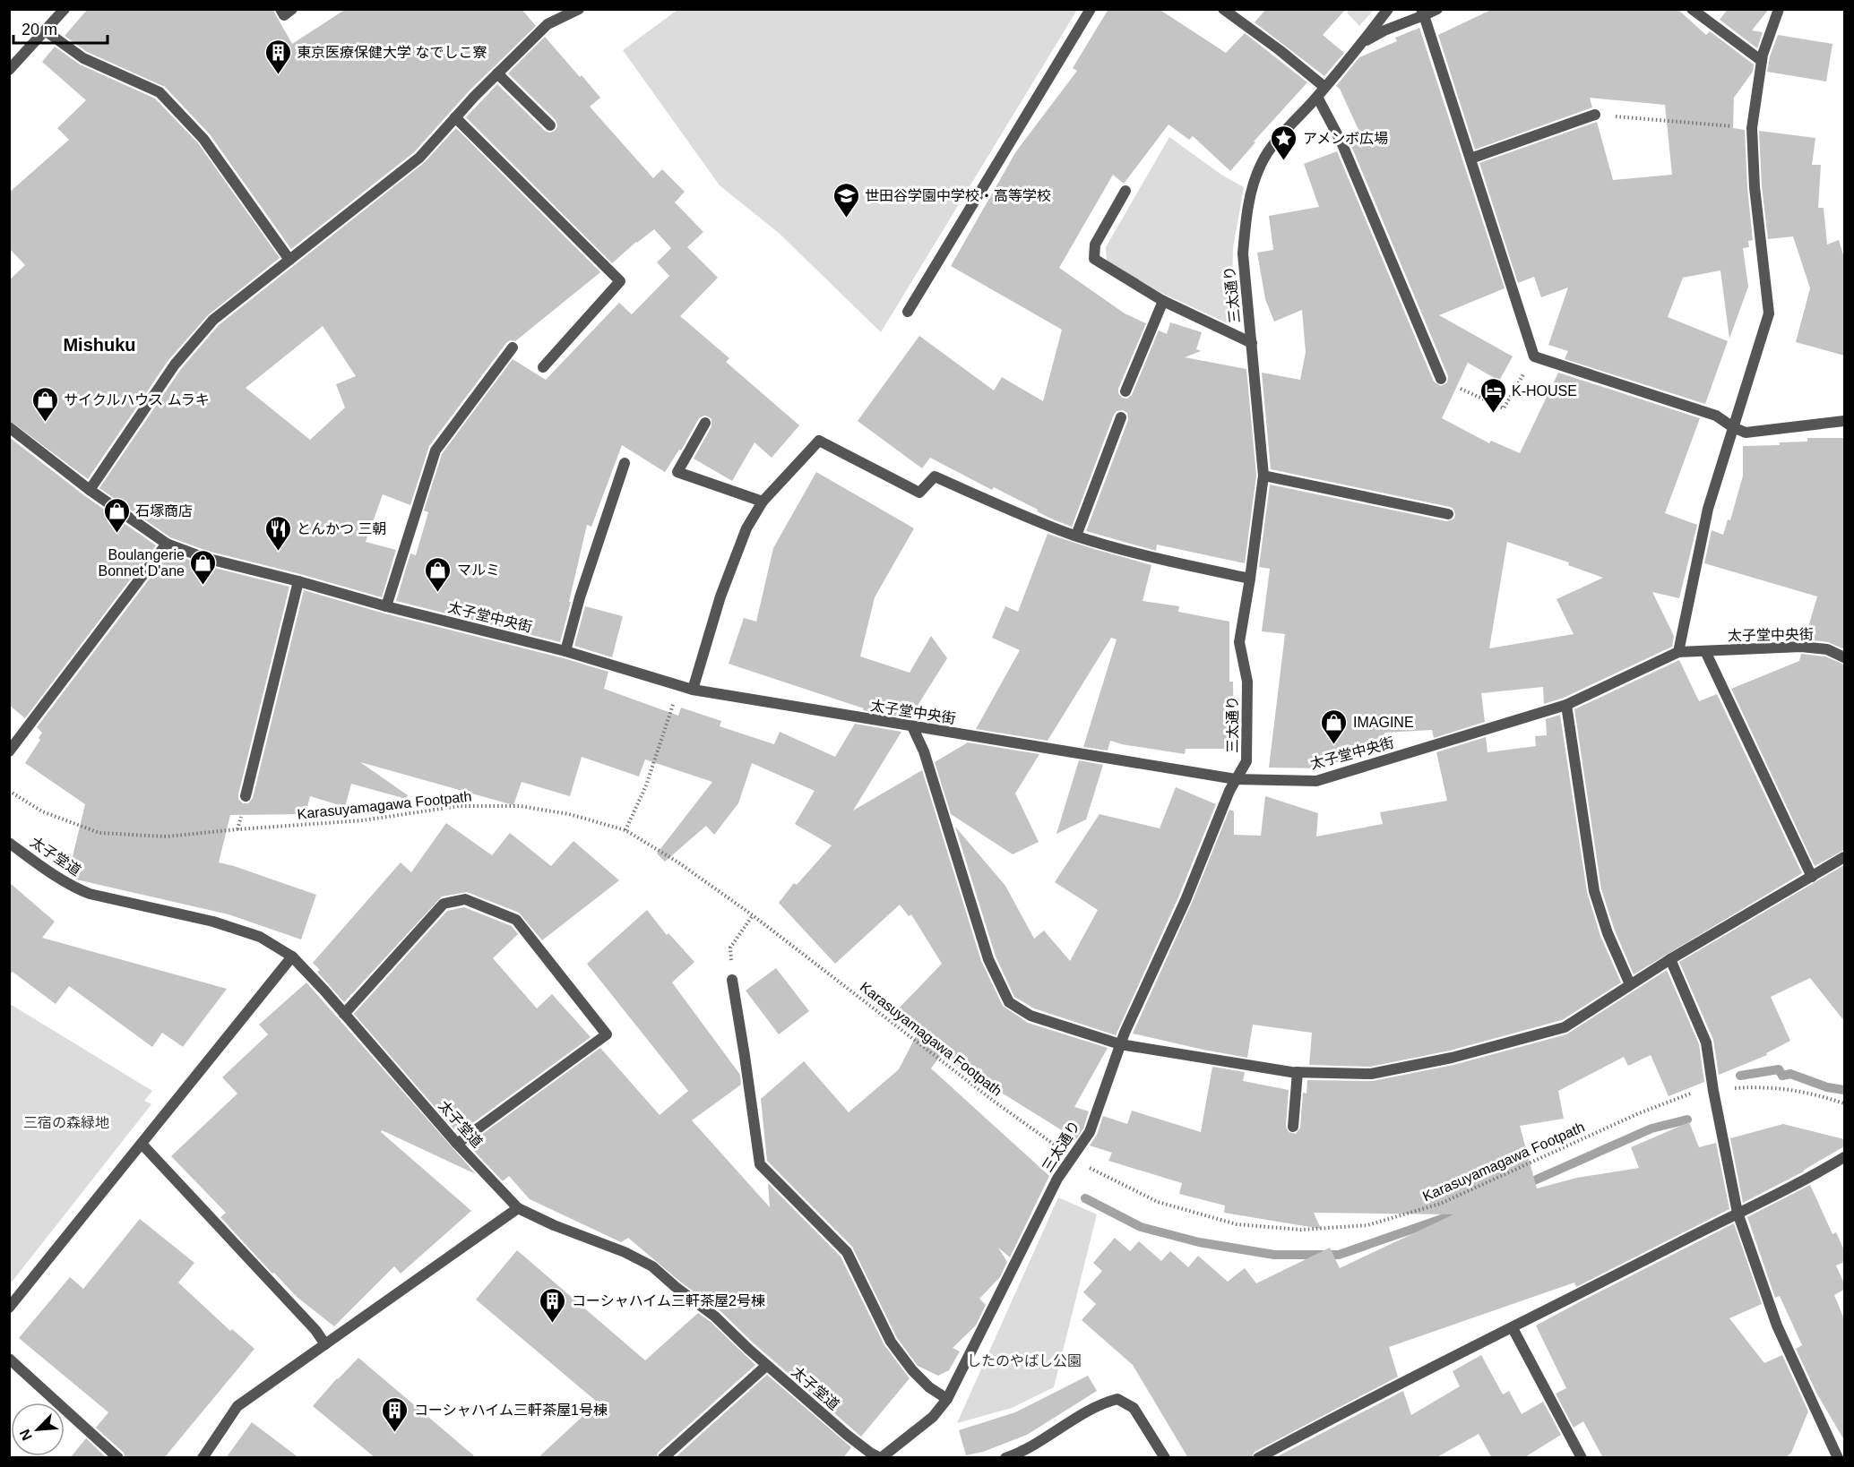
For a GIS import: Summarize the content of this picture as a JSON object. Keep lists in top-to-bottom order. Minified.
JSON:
{"streets":{"street":["三太通り","太子堂中央街","太子堂道"],"path":["Karasuyamagawa Footpath"]},"crossings":[["三太通り","太子堂中央街"],["三太通り","Karasuyamagawa Footpath"],["三太通り","太子堂道"]],"districts":["Mishuku"],"parks":["三宿の森緑地","したのやばし公園"],"places":{"building":["東京医療保健大学 なでしこ寮","コーシャハイム三軒茶屋2号棟","コーシャハイム三軒茶屋1号棟"],"place":["アメンボ広場"],"school or university":["世田谷学園中学校・高等学校"],"hotel":["K-HOUSE"],"shop":["サイクルハウス ムラキ","石塚商店","Boulangerie Bonnet D'ane","マルミ","IMAGINE"],"restaurant":["とんかつ 三朝"]},"scale_bar":"20 m","north":"bottom left"}
